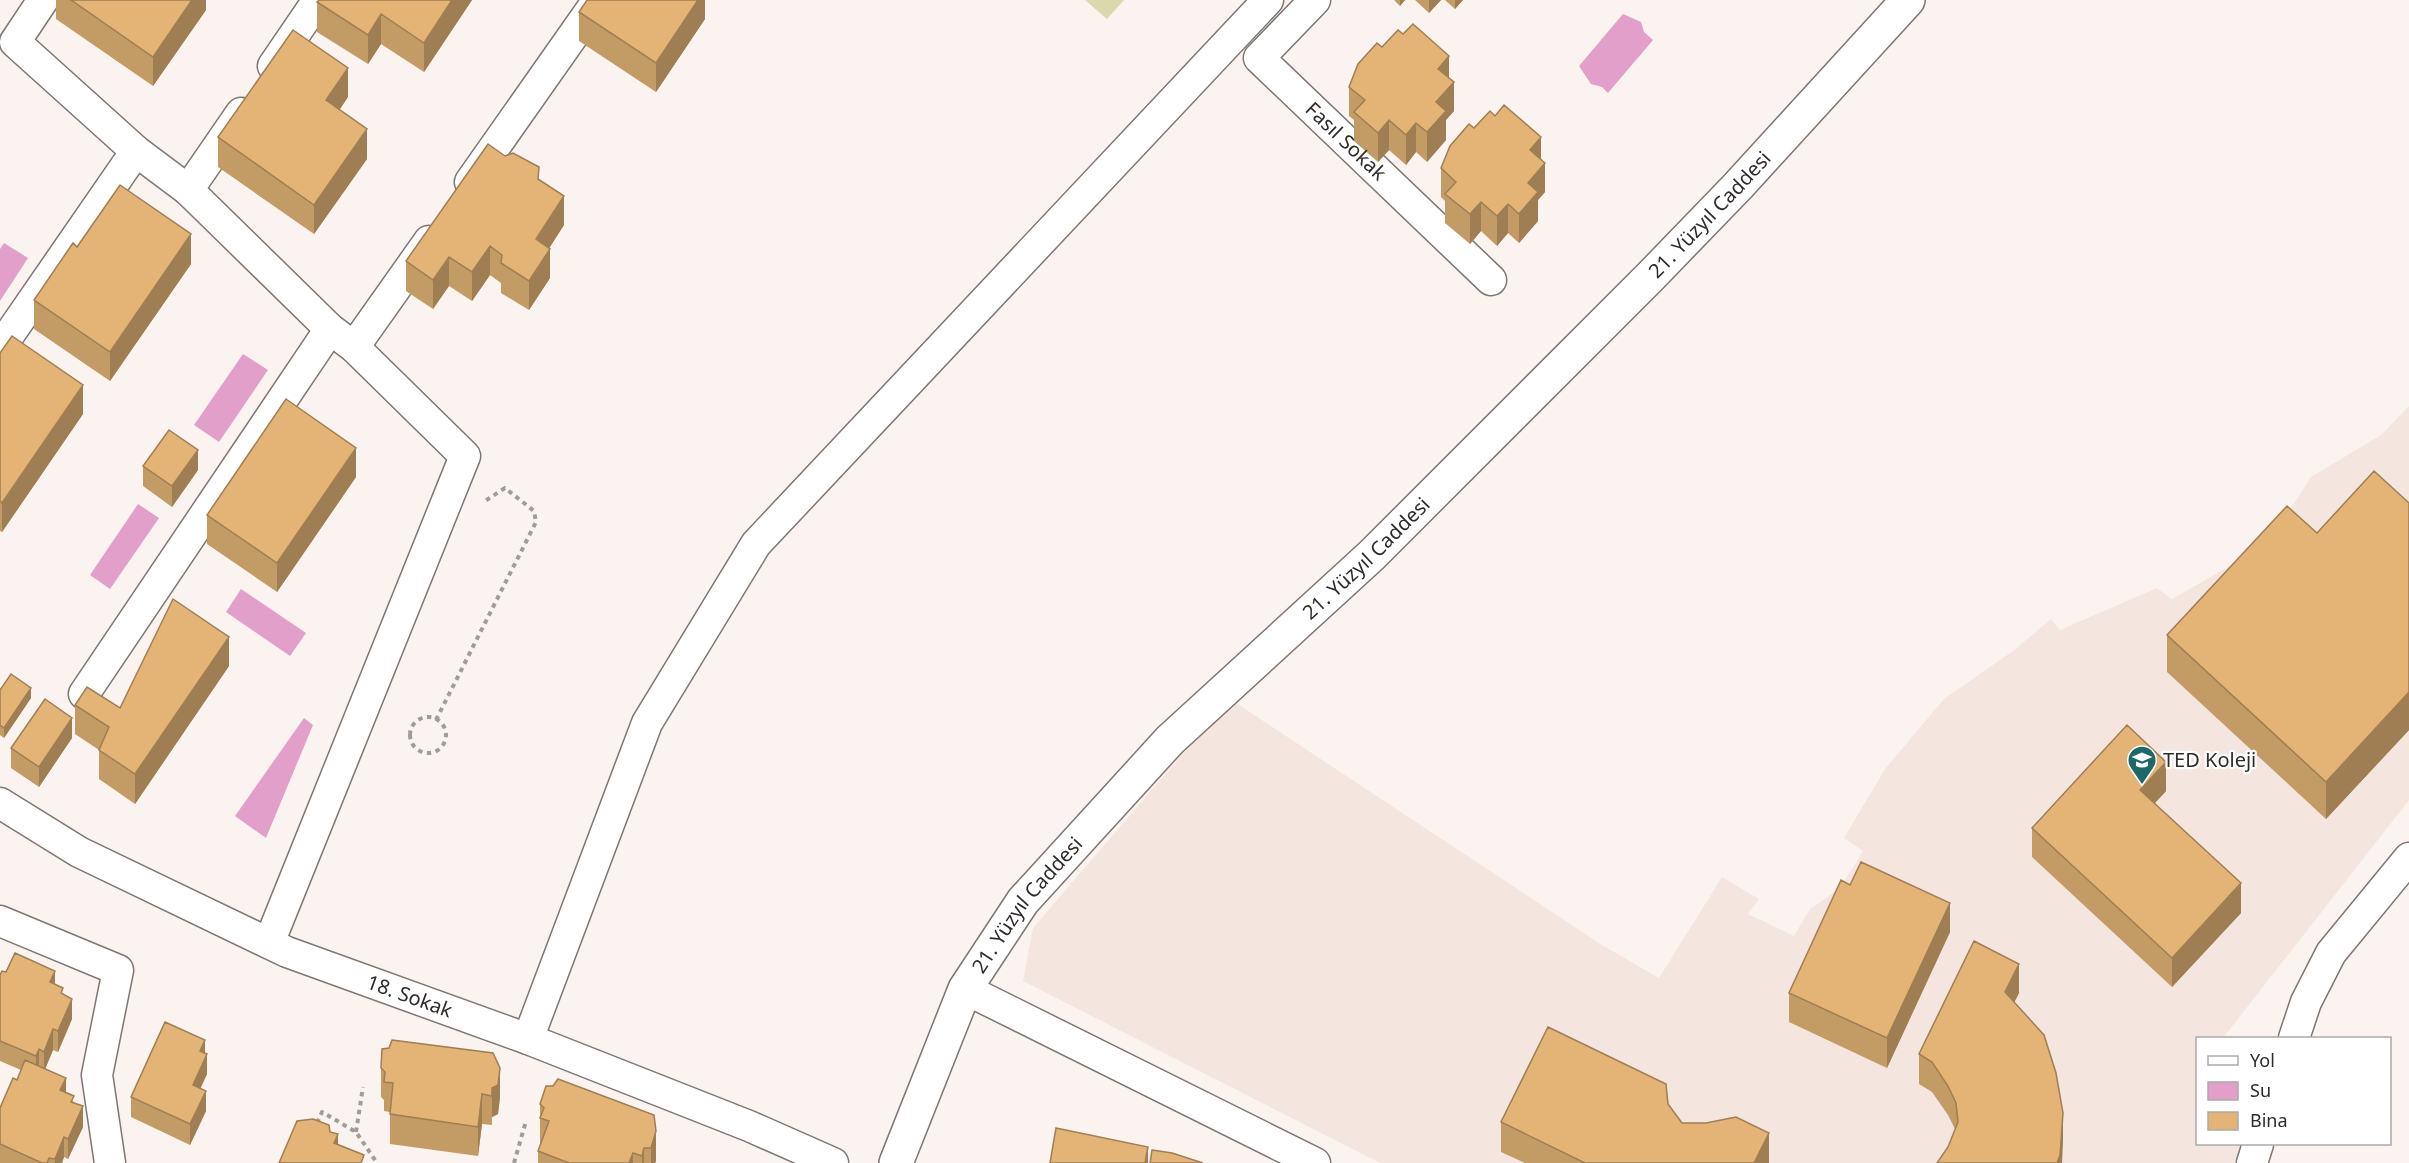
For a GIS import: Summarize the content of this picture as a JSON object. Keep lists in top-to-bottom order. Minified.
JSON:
{"streets":{"street":["Fasıl Sokak","21. Yüzyıl Caddesi","18. Sokak"]},"places":{"school or university":["TED Koleji"]},"legend":["Yol","Su","Bina"]}
